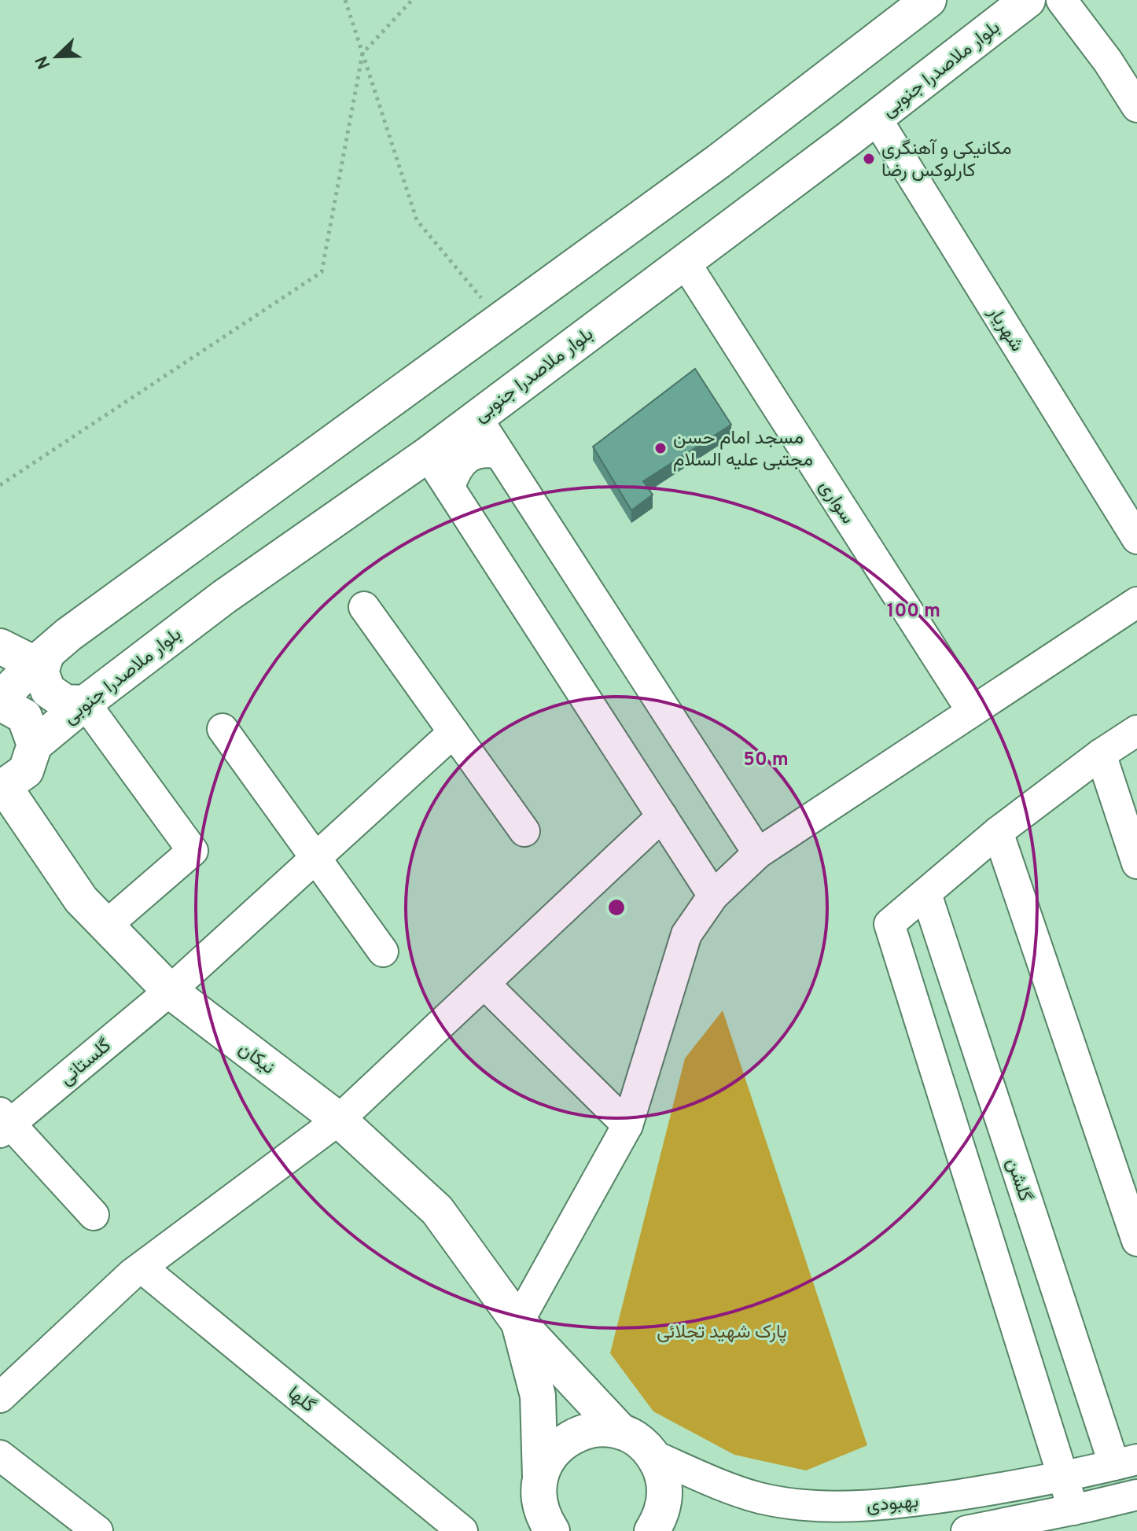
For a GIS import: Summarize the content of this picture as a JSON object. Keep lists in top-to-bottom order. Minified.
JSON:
{"streets":{"main road":["بلوار ملاصدرا جنوبی","نیکان"],"street":["شهریار","سواری","گلستانی","گلشن","گلها","بهبودی"]},"crossings":[["بلوار ملاصدرا جنوبی","شهریار"],["بلوار ملاصدرا جنوبی","سواری"],["نیکان","گلستانی"],["گلشن","بهبودی"]],"parks":["پارک شهید تجلائی"],"places":["مکانیکی و آهنگری کارلوکس رضا","مسجد امام حسن مجتبی علیه السلام"],"north":"bottom left","rings":["100 m","50 m"]}
